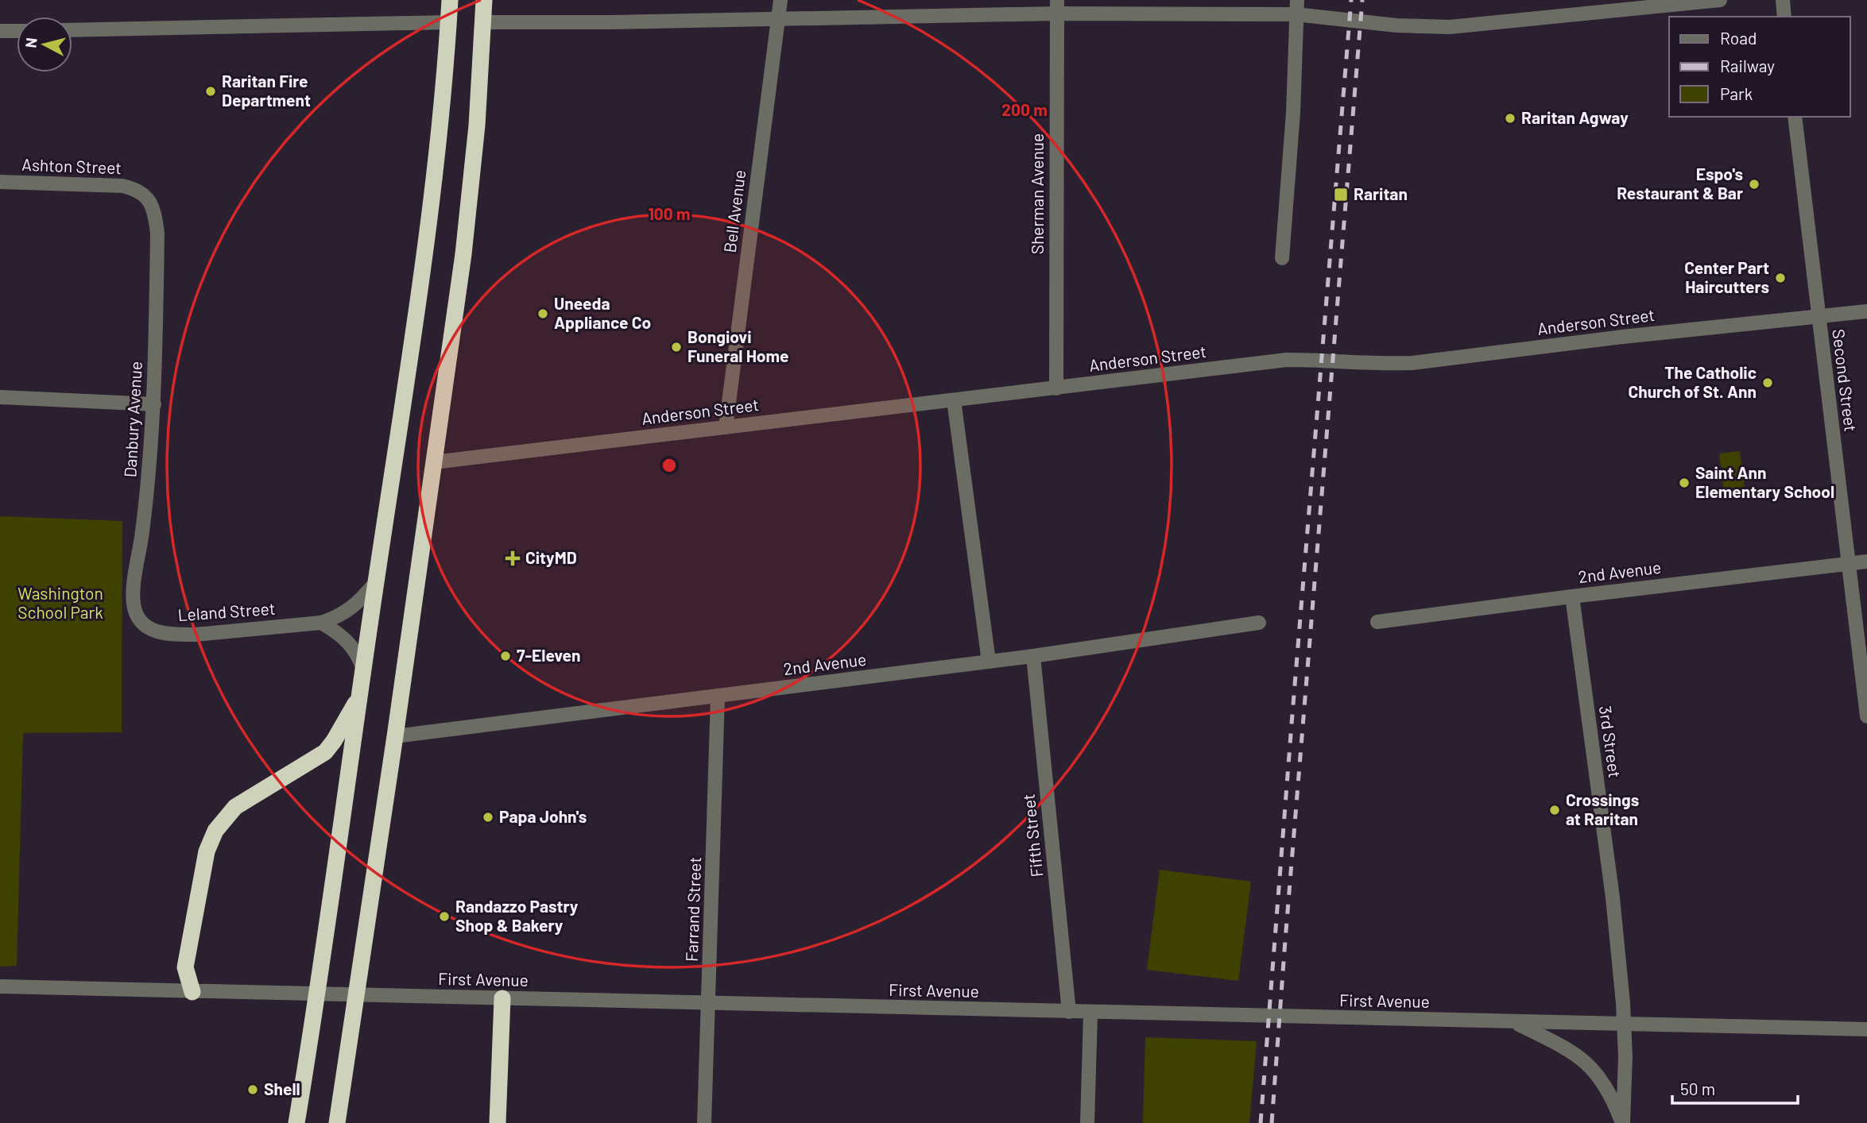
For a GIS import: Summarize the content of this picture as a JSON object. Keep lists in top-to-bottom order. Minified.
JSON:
{"streets":{"street":["Ashton Street","Sherman Avenue","Bell Avenue","Anderson Street","Second Street","Danbury Avenue","2nd Avenue","Leland Street","3rd Street","Fifth Street","Farrand Street","First Avenue"]},"crossings":[["Ashton Street","Danbury Avenue"],["Sherman Avenue","Anderson Street"],["Bell Avenue","Anderson Street"],["Anderson Street","Second Street"],["Second Street","2nd Avenue"],["Danbury Avenue","Leland Street"],["2nd Avenue","3rd Street"],["2nd Avenue","Fifth Street"],["2nd Avenue","Farrand Street"],["3rd Street","First Avenue"],["Fifth Street","First Avenue"],["Farrand Street","First Avenue"]],"parks":["Washington School Park"],"places":{"other":["Raritan Fire Department","Raritan Agway","Espo's Restaurant & Bar","Center Part Haircutters","Uneeda Appliance Co","Bongiovi Funeral Home","The Catholic Church of St. Ann","Saint Ann Elementary School","7-Eleven","Crossings at Raritan","Papa John's","Randazzo Pastry Shop & Bakery","Shell"],"transit":["Raritan"],"health":["CityMD"]},"legend":["Road","Railway","Park"],"scale_bar":"50 m","north":"left","rings":["200 m","100 m"]}
